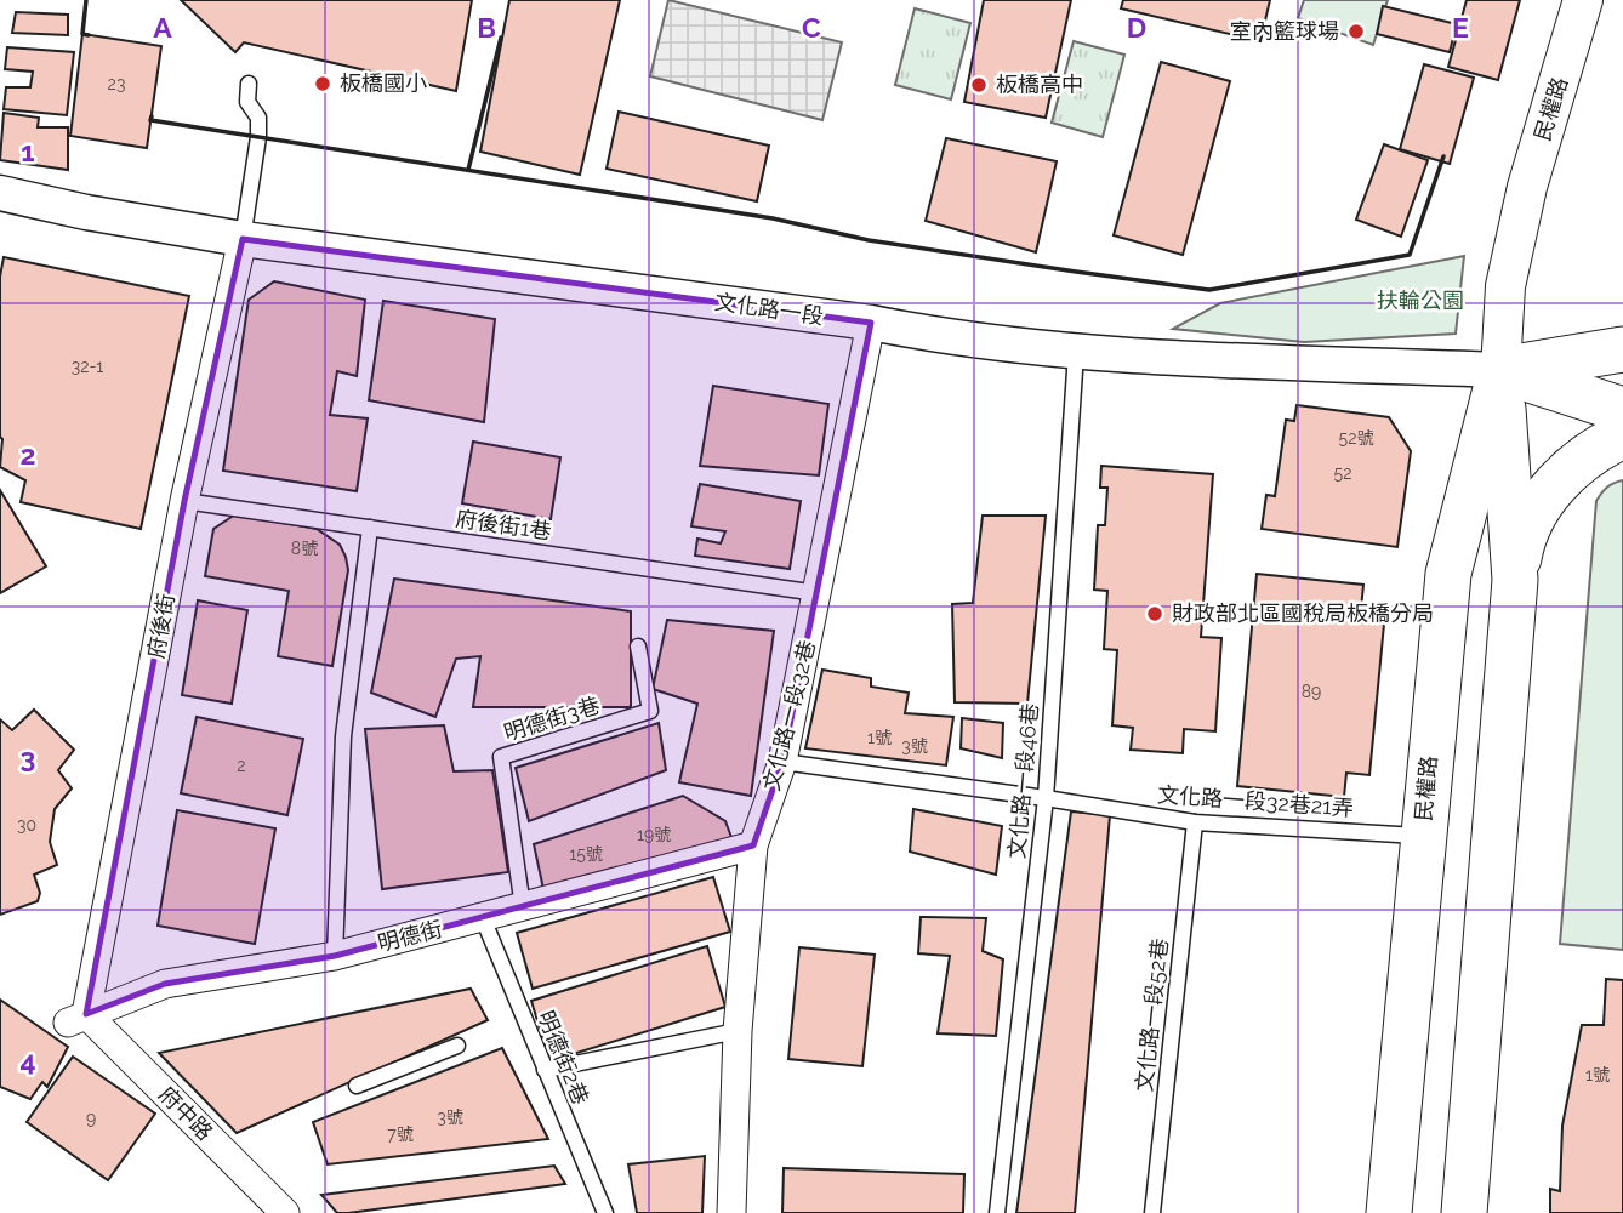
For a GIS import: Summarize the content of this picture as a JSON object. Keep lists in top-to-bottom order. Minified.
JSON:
{"streets":{"main road":["民權路","文化路一段"],"street":["府後街","文化路一段32巷","明德街","府中路"],"lane":["府後街1巷","明德街3巷","文化路一段46巷","文化路一段32巷21弄","文化路一段52巷","明德街2巷"]},"crossings":[["民權路","文化路一段"],["民權路","文化路一段32巷21弄"],["文化路一段","府後街"],["文化路一段","文化路一段32巷"],["文化路一段","文化路一段46巷"],["府後街1巷","府後街"],["府後街1巷","文化路一段32巷"],["府後街","明德街"],["府後街","府中路"],["文化路一段32巷","文化路一段32巷21弄"],["文化路一段32巷","明德街"],["明德街3巷","明德街"],["文化路一段46巷","文化路一段32巷21弄"],["文化路一段32巷21弄","文化路一段52巷"],["明德街","明德街2巷"],["明德街","府中路"]],"parks":["扶輪公園"],"places":["室內籃球場","板橋國小","板橋高中","財政部北區國稅局板橋分局"],"house_numbers":["23","32-1","52號","52","8號","89","1號","3號","2","30","19號","15號","1號","3號","9","7號"],"grid":{"columns":["A","B","C","D","E"],"rows":["1","2","3","4"]}}
